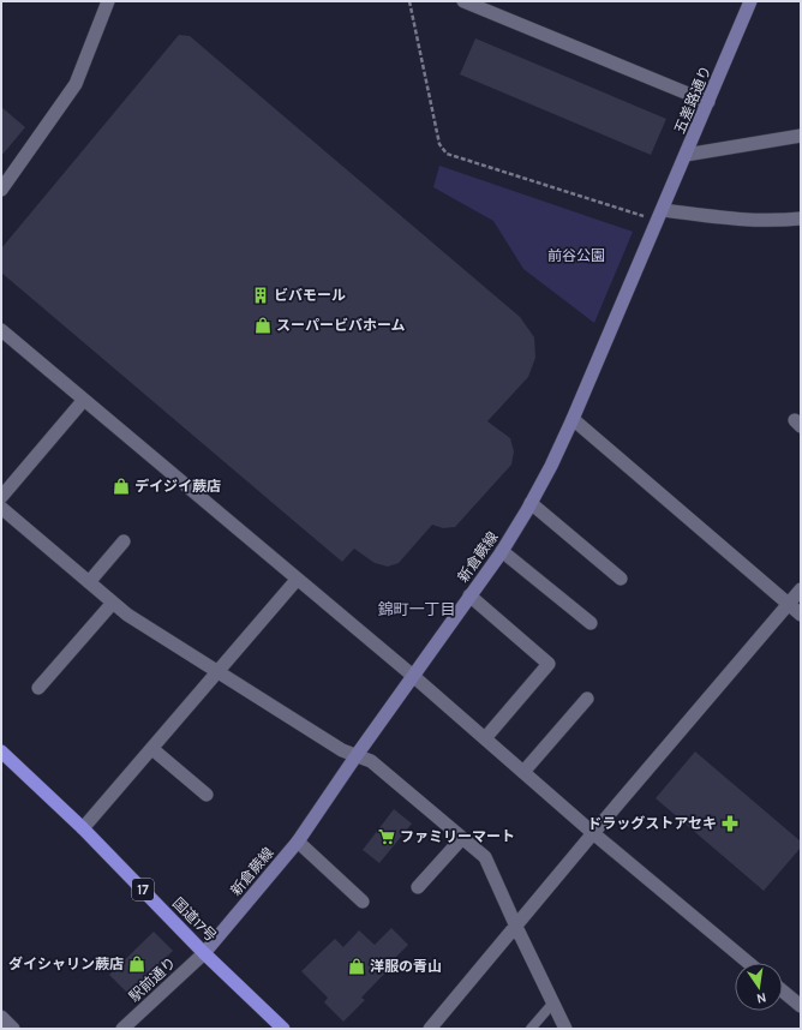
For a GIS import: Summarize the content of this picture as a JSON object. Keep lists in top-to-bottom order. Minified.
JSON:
{"streets":{"highway":["17","国道17号"],"main road":["五差路通り","新倉蕨線"],"street":["駅前通り"]},"crossings":[["五差路通り","新倉蕨線"],["新倉蕨線","国道17号"],["新倉蕨線","駅前通り"],["国道17号","駅前通り"]],"districts":["錦町一丁目"],"parks":["前谷公園"],"places":{"building":["ビバモール"],"shop":["スーパービバホーム","デイジイ蕨店","ダイシャリン蕨店","洋服の青山"],"pharmacy":["ドラッグストアセキ"],"supermarket":["ファミリーマート"]},"north":"bottom"}
